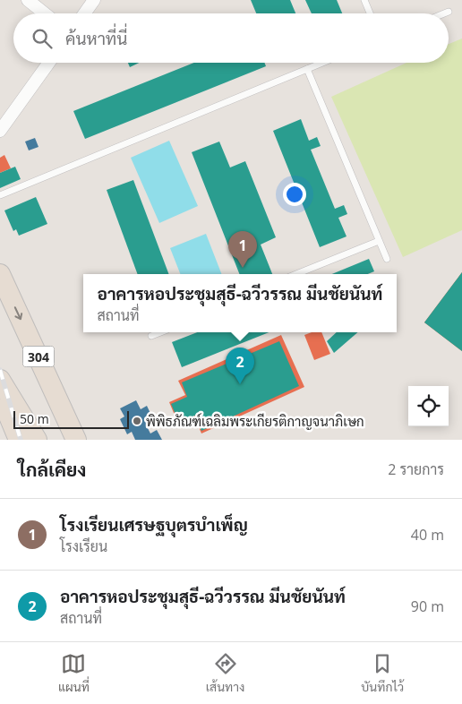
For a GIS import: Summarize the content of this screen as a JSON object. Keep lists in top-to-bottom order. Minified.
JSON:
{"streets":{"highway":["304"]},"places":["พิพิธภัณฑ์เฉลิมพระเกียรติกาญจนาภิเษก"],"scale_bar":"50 m","page":{"search":"ค้นหาที่นี่","pins":["1","2"],"popup":["อาคารหอประชุมสุธี-ฉวีวรรณ มีนชัยนันท์","สถานที่"],"scale":"50 m","heading":["ใกล้เคียง","2 รายการ"],"list":[{"mark":"1","name":"โรงเรียนเศรษฐบุตรบำเพ็ญ","note":"โรงเรียน","value":"40 m"},{"mark":"2","name":"อาคารหอประชุมสุธี-ฉวีวรรณ มีนชัยนันท์","note":"สถานที่","value":"90 m"}],"nav":["แผนที่","เส้นทาง","บันทึกไว้"]}}
